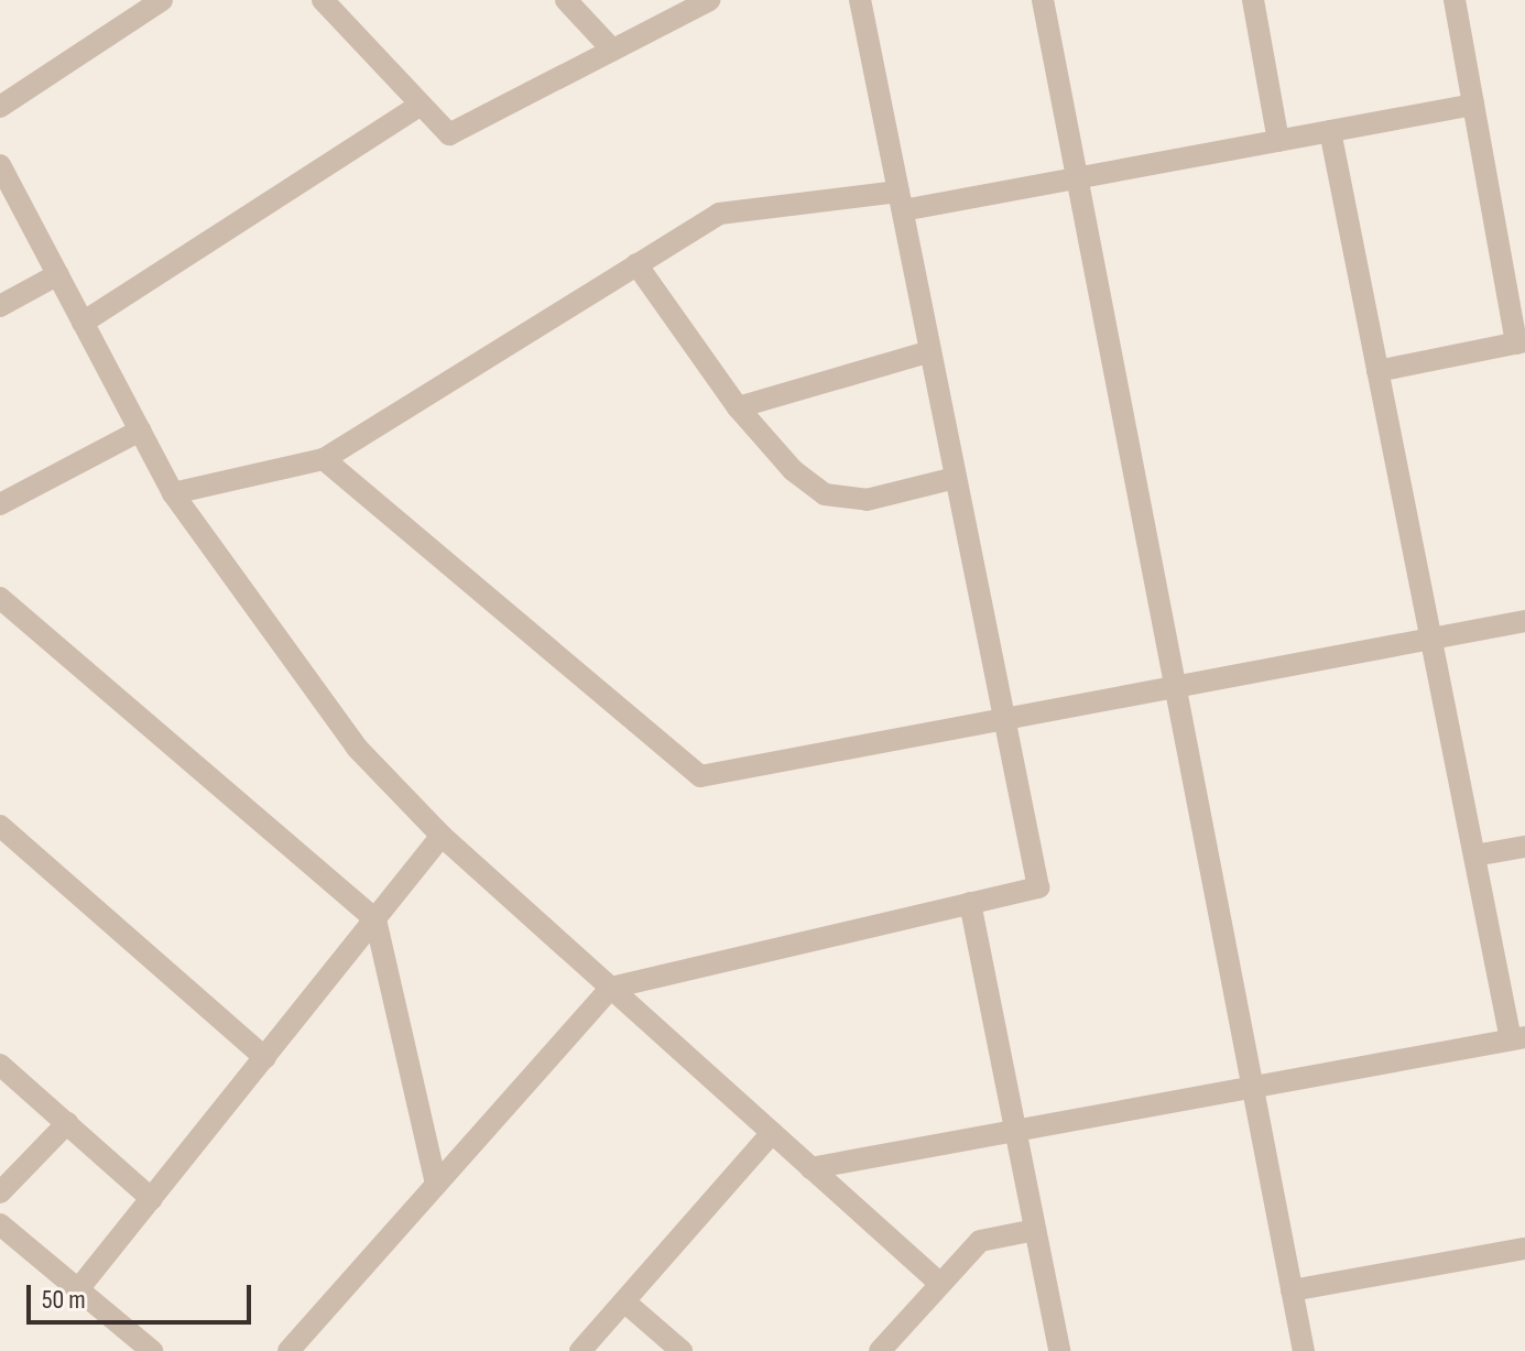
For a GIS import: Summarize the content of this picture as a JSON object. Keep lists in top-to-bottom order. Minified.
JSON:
{"scale_bar":"50 m"}
